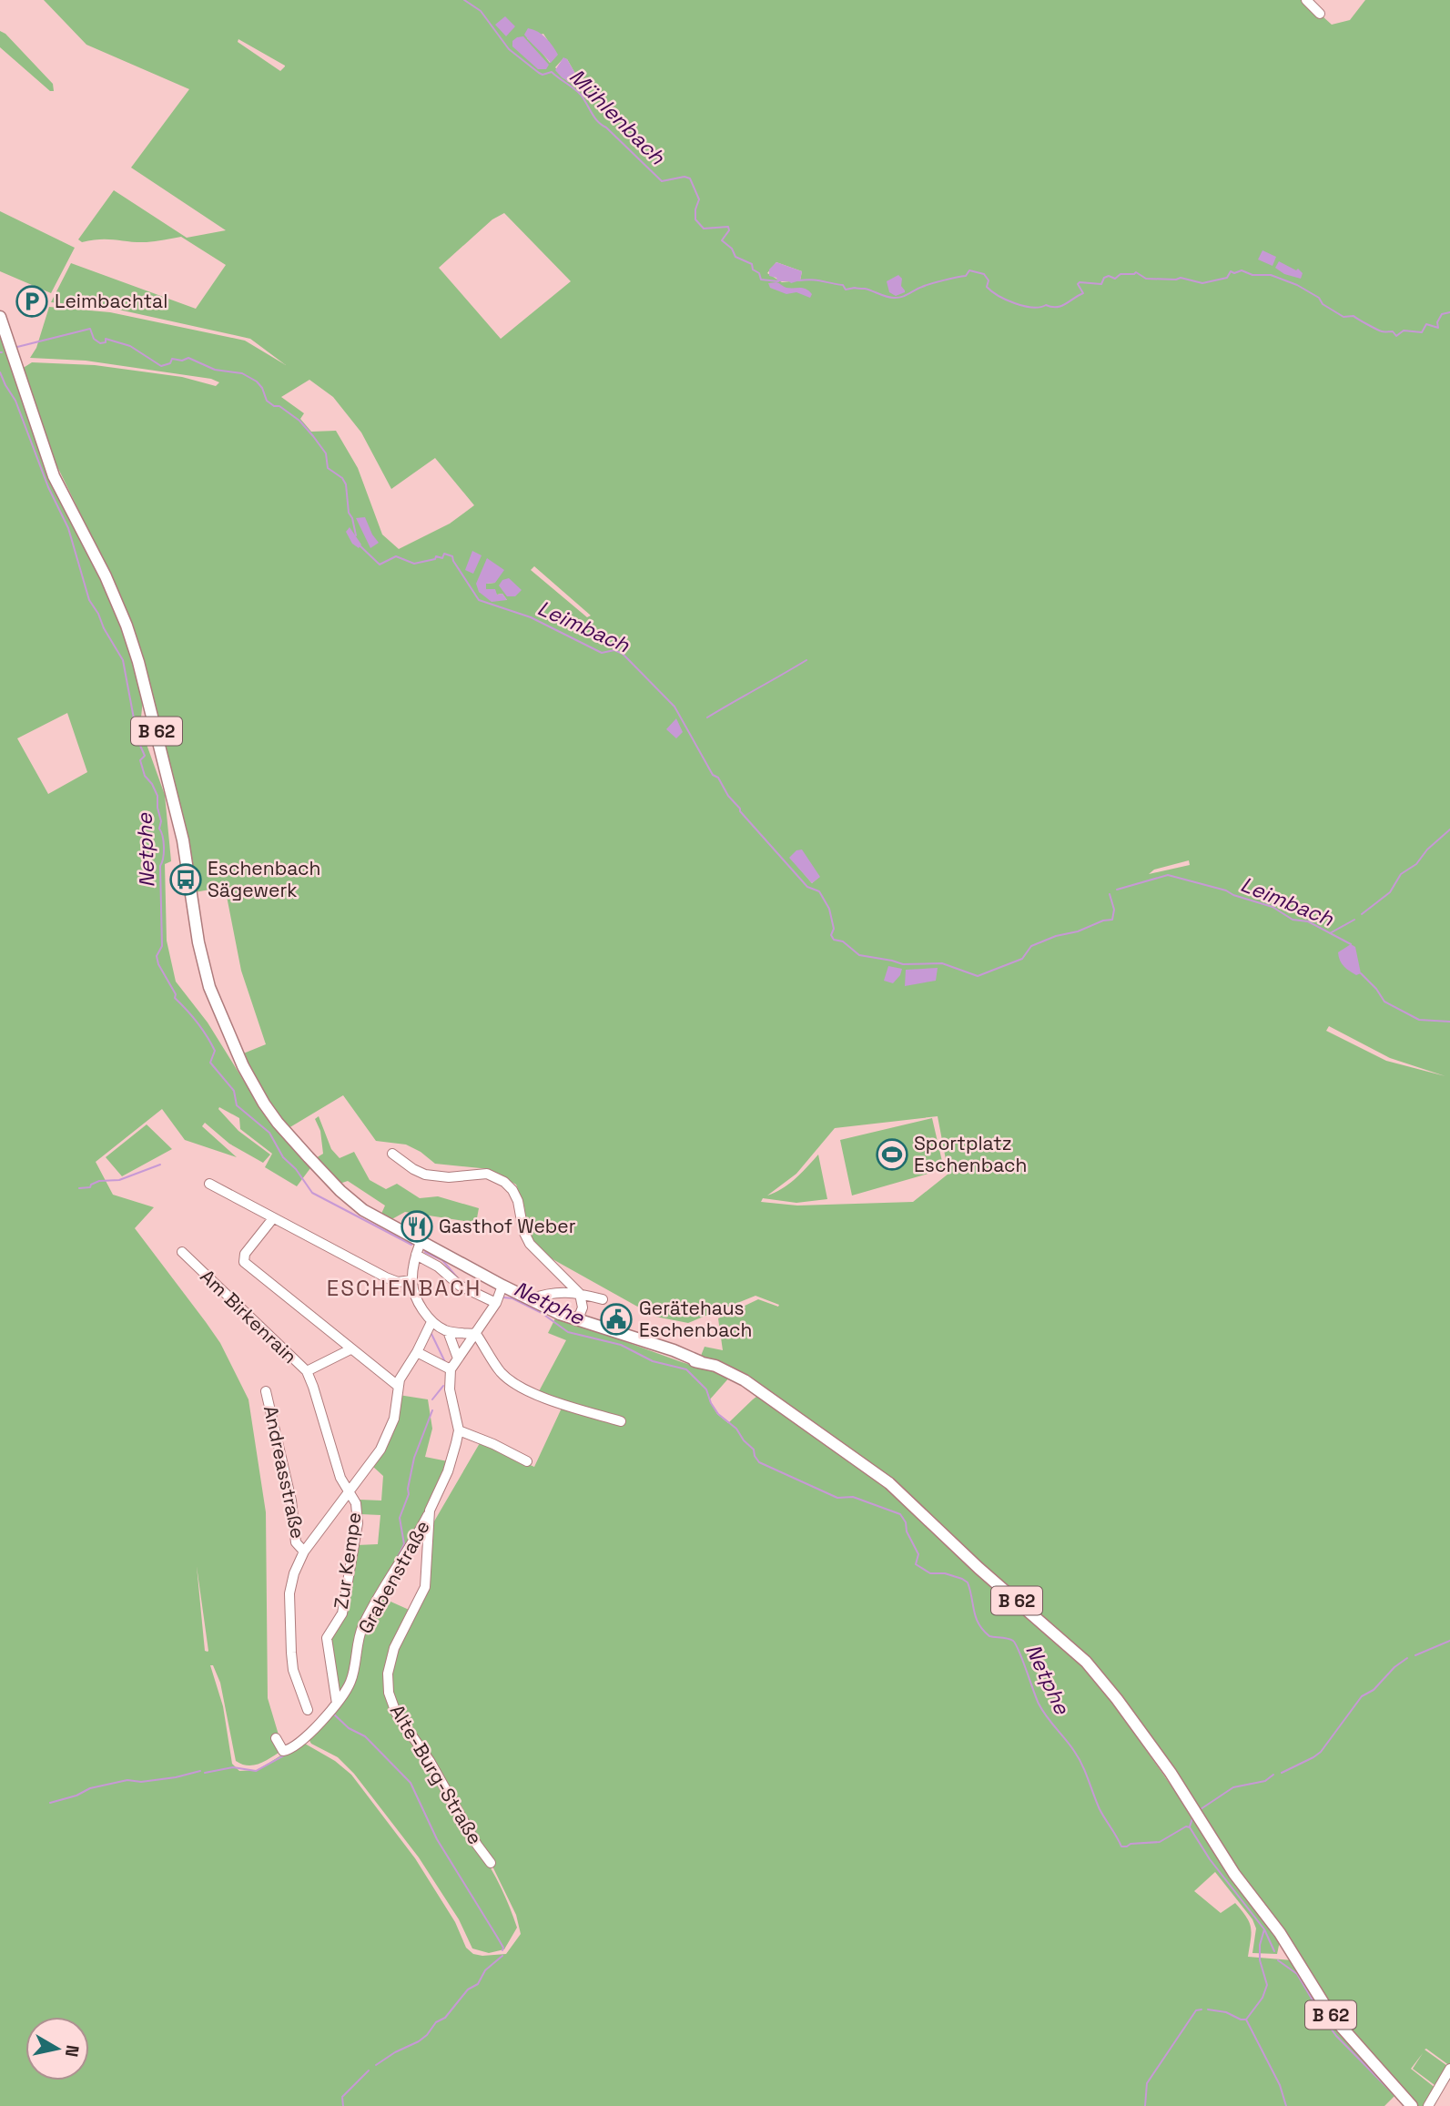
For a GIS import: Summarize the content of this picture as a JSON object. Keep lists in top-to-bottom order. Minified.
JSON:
{"streets":{"main road":["B 62"],"street":["Am Birkenrain","Andreasstraße","Zur Kempe","Grabenstraße","Alte-Burg-Straße"]},"crossings":[["Am Birkenrain","Zur Kempe"],["Zur Kempe","Grabenstraße"],["Grabenstraße","Alte-Burg-Straße"]],"districts":["ESCHENBACH"],"water":["Mühlenbach","Leimbach","Netphe"],"places":{"parking":["Leimbachtal"],"bus stop":["Eschenbach Sägewerk"],"sports":["Sportplatz Eschenbach"],"restaurant":["Gasthof Weber"],"public building":["Gerätehaus Eschenbach"]},"north":"right"}
